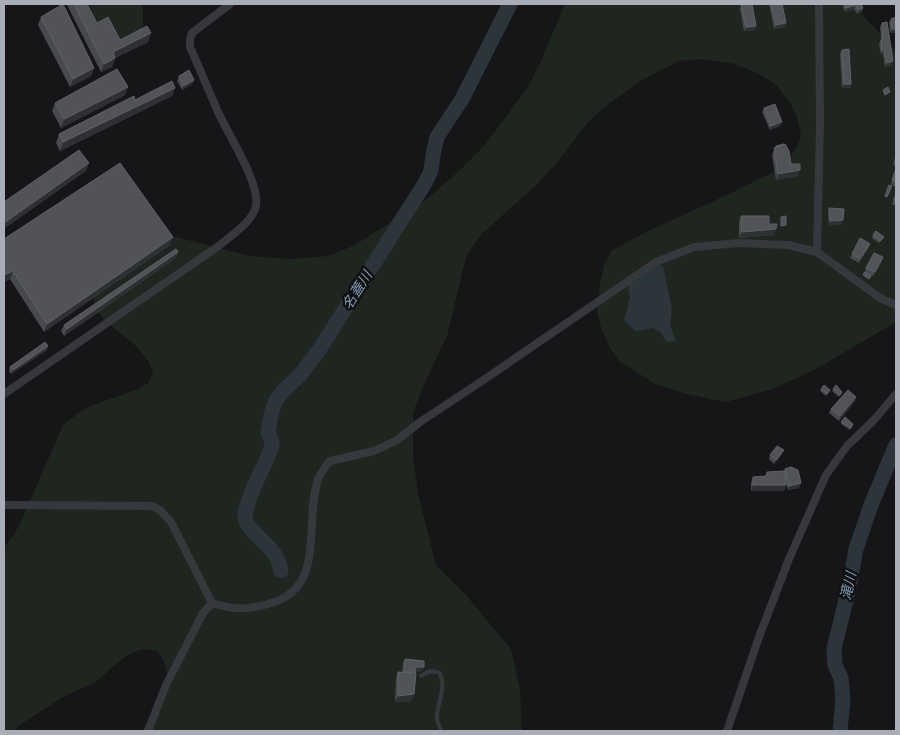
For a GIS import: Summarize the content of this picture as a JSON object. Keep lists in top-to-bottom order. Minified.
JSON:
{"water":["名蓋川","滝川"]}
